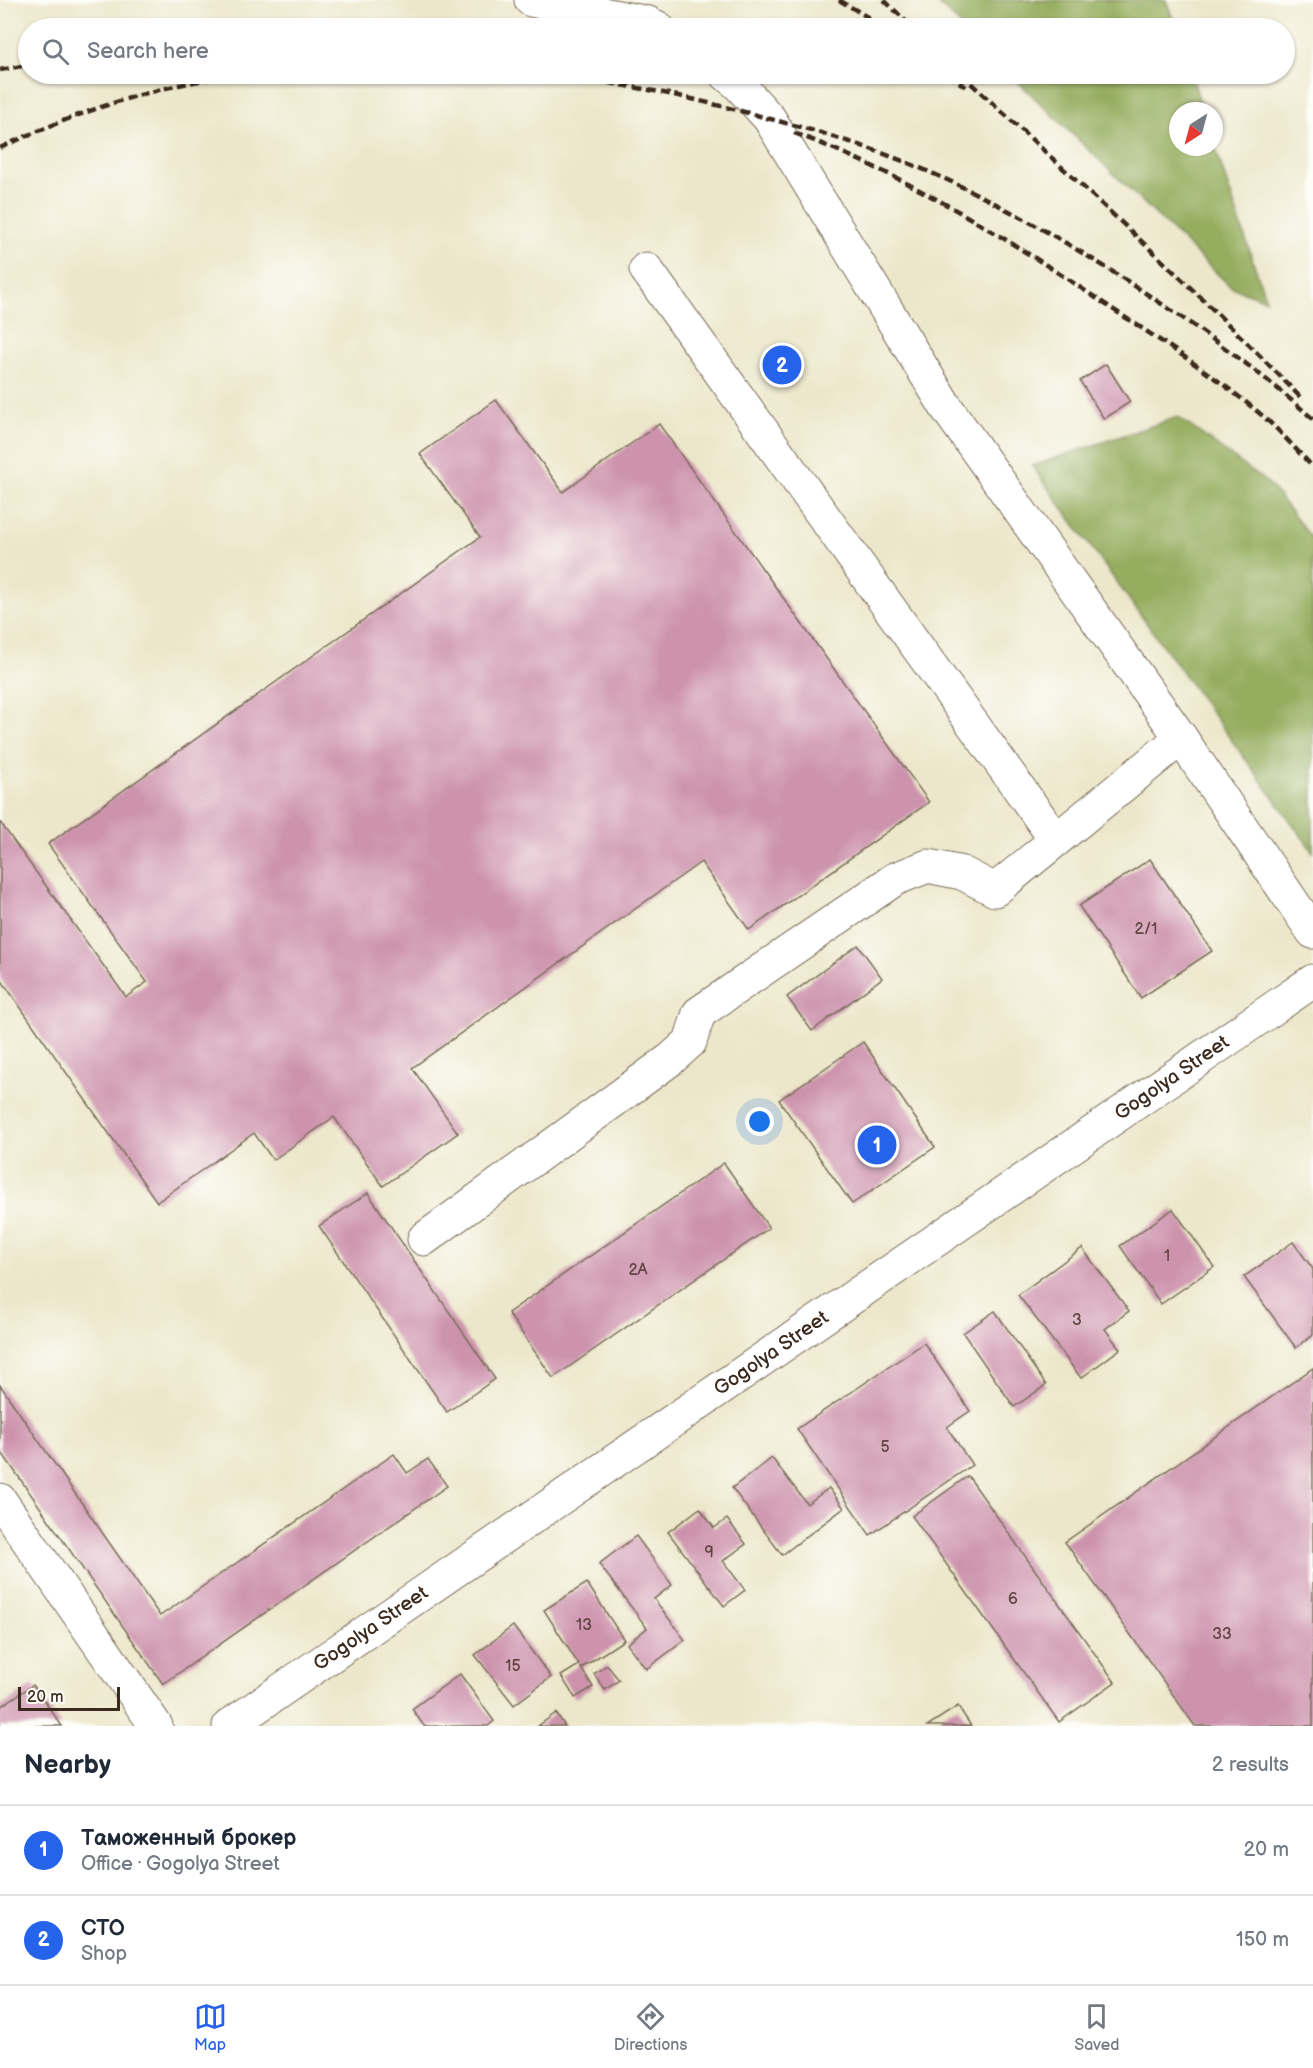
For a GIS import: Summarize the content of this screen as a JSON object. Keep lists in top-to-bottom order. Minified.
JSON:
{"streets":{"street":["Gogolya Street"]},"house_numbers":["2/1","1","2А","3","5","9","6","13","33","15"],"scale_bar":"20 m","north":"bottom left","page":{"search":"Search here","pins":["2","1"],"scale":"20 m","heading":["Nearby","2 results"],"list":[{"mark":"1","name":"Таможенный брокер","note":"Office · Gogolya Street","value":"20 m"},{"mark":"2","name":"СТО","note":"Shop","value":"150 m"}],"nav":["Map","Directions","Saved"]}}
